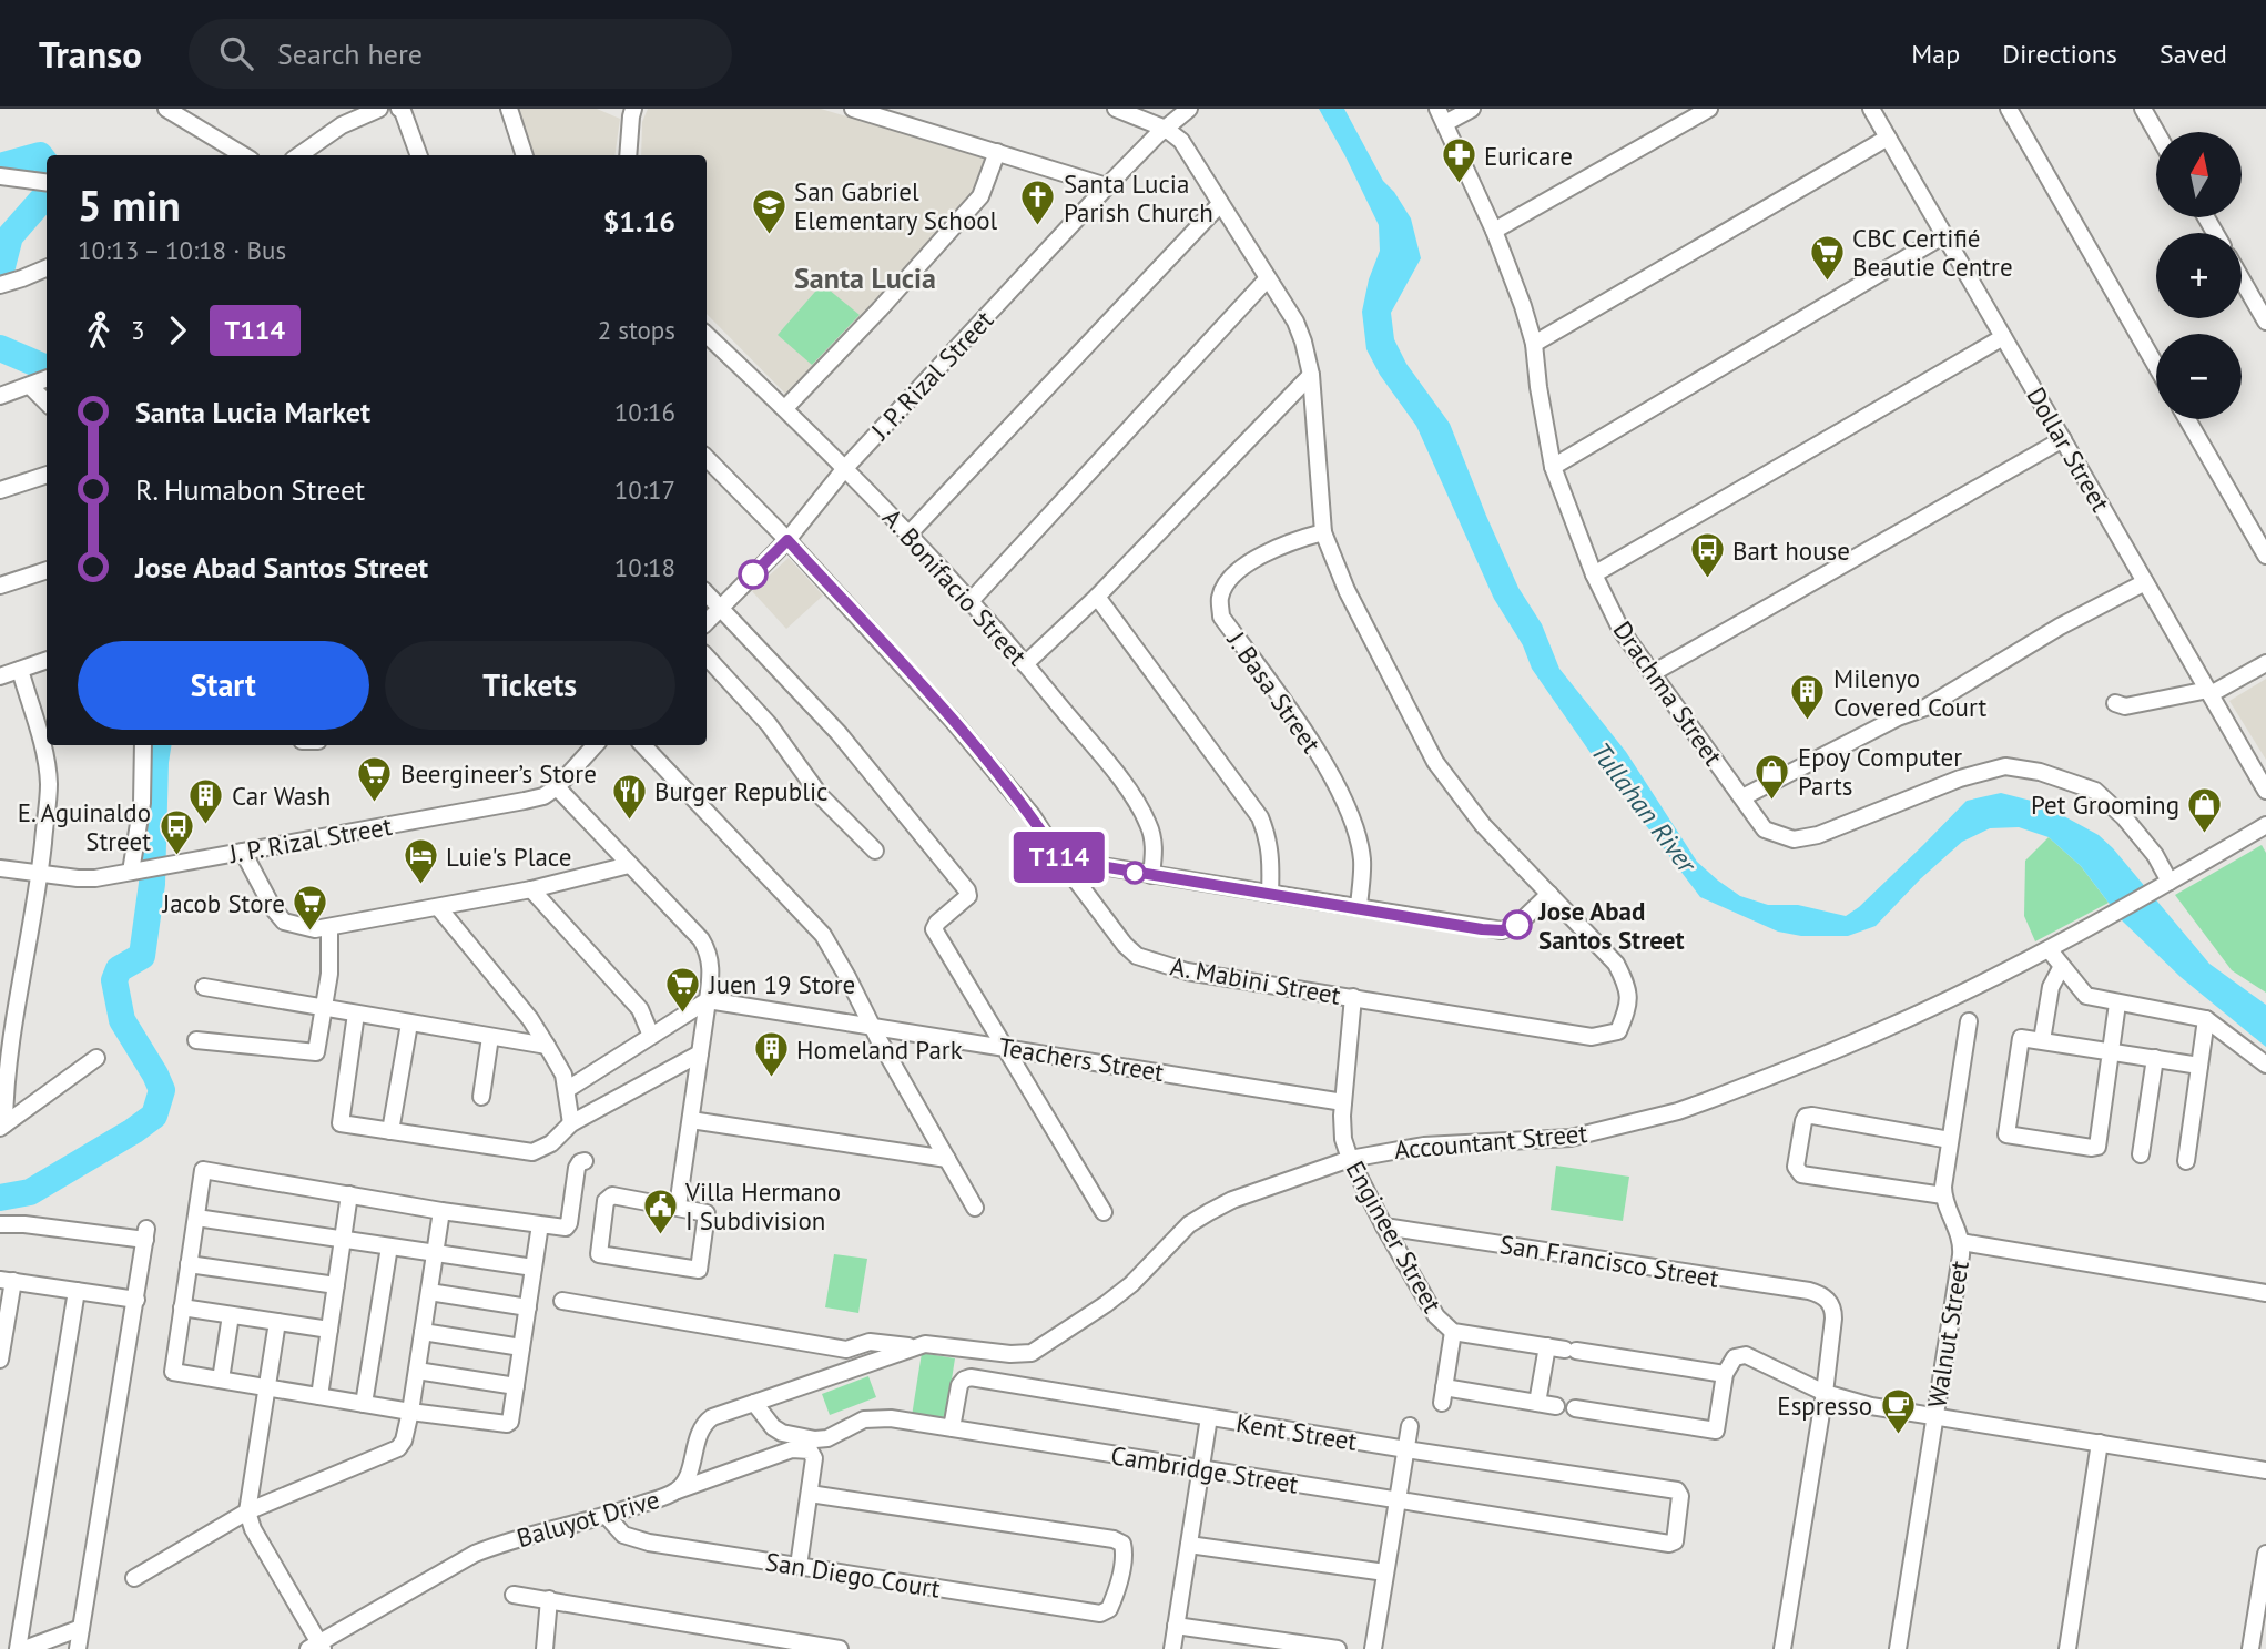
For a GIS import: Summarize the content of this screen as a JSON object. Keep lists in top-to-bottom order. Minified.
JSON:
{"streets":{"street":["J. P. Rizal Street","Dollar Street","A. Bonifacio Street","J. Basa Street","Drachma Street","A. Mabini Street","Teachers Street","Accountant Street","Engineer Street","San Francisco Street","Walnut Street","Kent Street","Cambridge Street","Baluyot Drive","San Diego Court"]},"crossings":[["J. P. Rizal Street","A. Bonifacio Street"],["J. P. Rizal Street","A. Mabini Street"],["Drachma Street","Accountant Street"],["A. Mabini Street","Engineer Street"],["Teachers Street","Engineer Street"],["Accountant Street","Engineer Street"],["Accountant Street","Baluyot Drive"],["Engineer Street","San Francisco Street"],["Kent Street","Cambridge Street"],["Cambridge Street","Baluyot Drive"],["Baluyot Drive","San Diego Court"]],"districts":["Santa Lucia"],"water":["Tullahan River"],"places":{"pharmacy":["Euricare"],"church":["Santa Lucia Parish Church"],"school or university":["San Gabriel Elementary School"],"supermarket":["CBC Certifié Beautie Centre","Beergineer’s Store","Jacob Store","Juen 19 Store"],"bus stop":["Bart house","E. Aguinaldo Street"],"building":["Milenyo Covered Court","Car Wash","Homeland Park"],"shop":["Epoy Computer Parts","Pet Grooming"],"restaurant":["Burger Republic"],"hotel":["Luie's Place"],"other":["Jose Abad Santos Street"],"public building":["Villa Hermano I Subdivision"],"cafe":["Espresso"]},"lines":["bus line T114"],"north":"top","page":{"header":"Transo","search":"Search here","nav":["Map","Directions","Saved"],"on_map":"T114","map_buttons":["+","−"],"heading":["5 min","10:13 – 10:18 · Bus","$1.16"],"legs":["3","T114","2 stops"],"list":[{"name":"Santa Lucia Market","value":"10:16"},{"name":"R. Humabon Street","value":"10:17"},{"name":"Jose Abad Santos Street","value":"10:18"}],"buttons":["Start","Tickets"]}}
